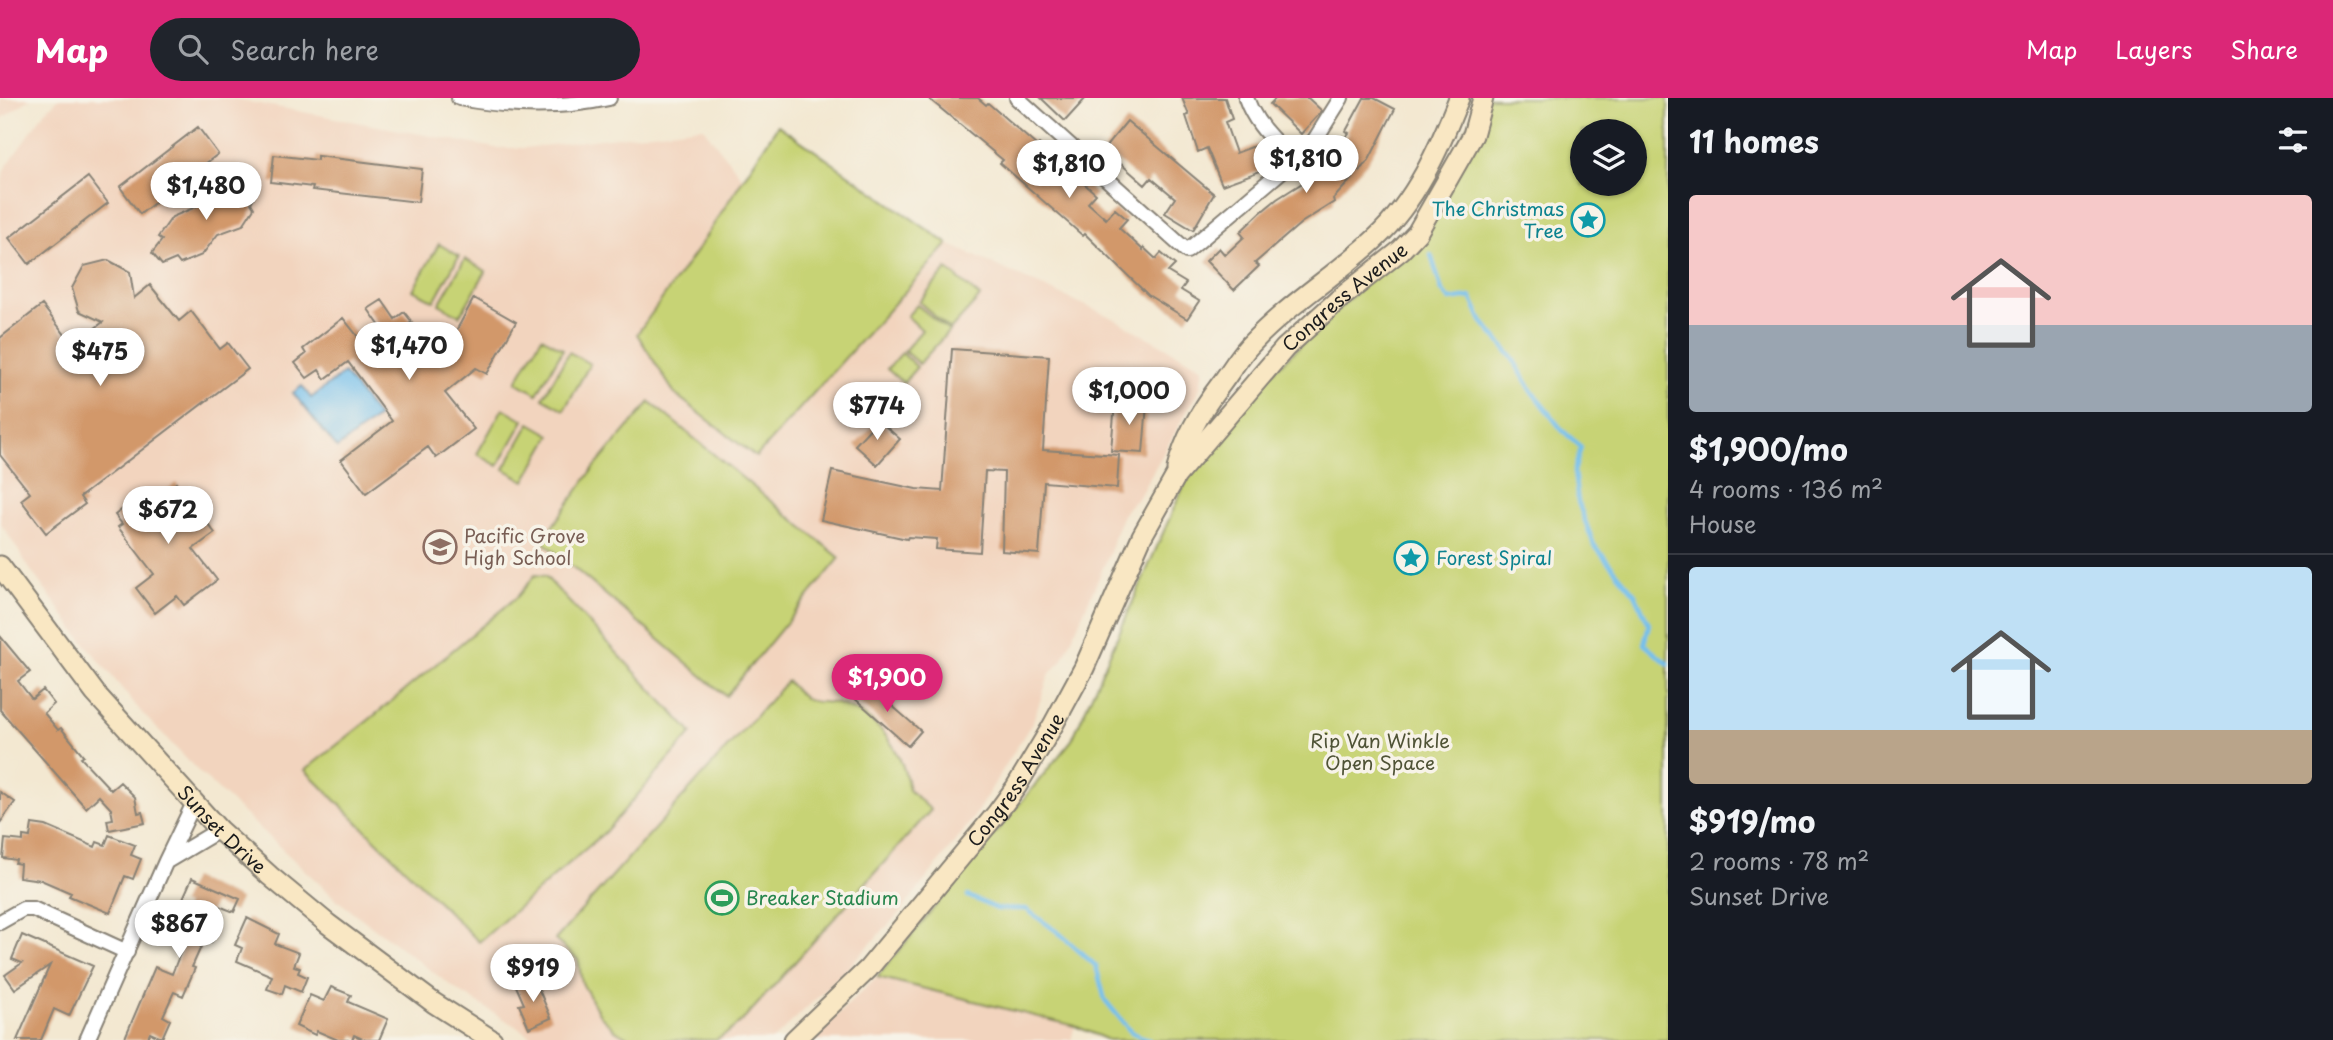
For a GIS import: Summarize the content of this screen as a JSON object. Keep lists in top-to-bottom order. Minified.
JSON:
{"streets":{"street":["Congress Avenue","Sunset Drive"]},"parks":["Rip Van Winkle Open Space"],"places":{"place":["The Christmas Tree","Forest Spiral"],"school or university":["Pacific Grove High School"],"sports":["Breaker Stadium"]},"page":{"header":"Map","search":"Search here","nav":["Map","Layers","Share"],"heading":"11 homes","price":["$1,810","$1,810","$1,480","$1,470","$475","$1,000","$774","$672","$1,900","$867","$919"],"list":[{"name":"$1,900/mo","note":"4 rooms · 136 m² · House"},{"name":"$919/mo","note":"2 rooms · 78 m² · Sunset Drive"}]}}
